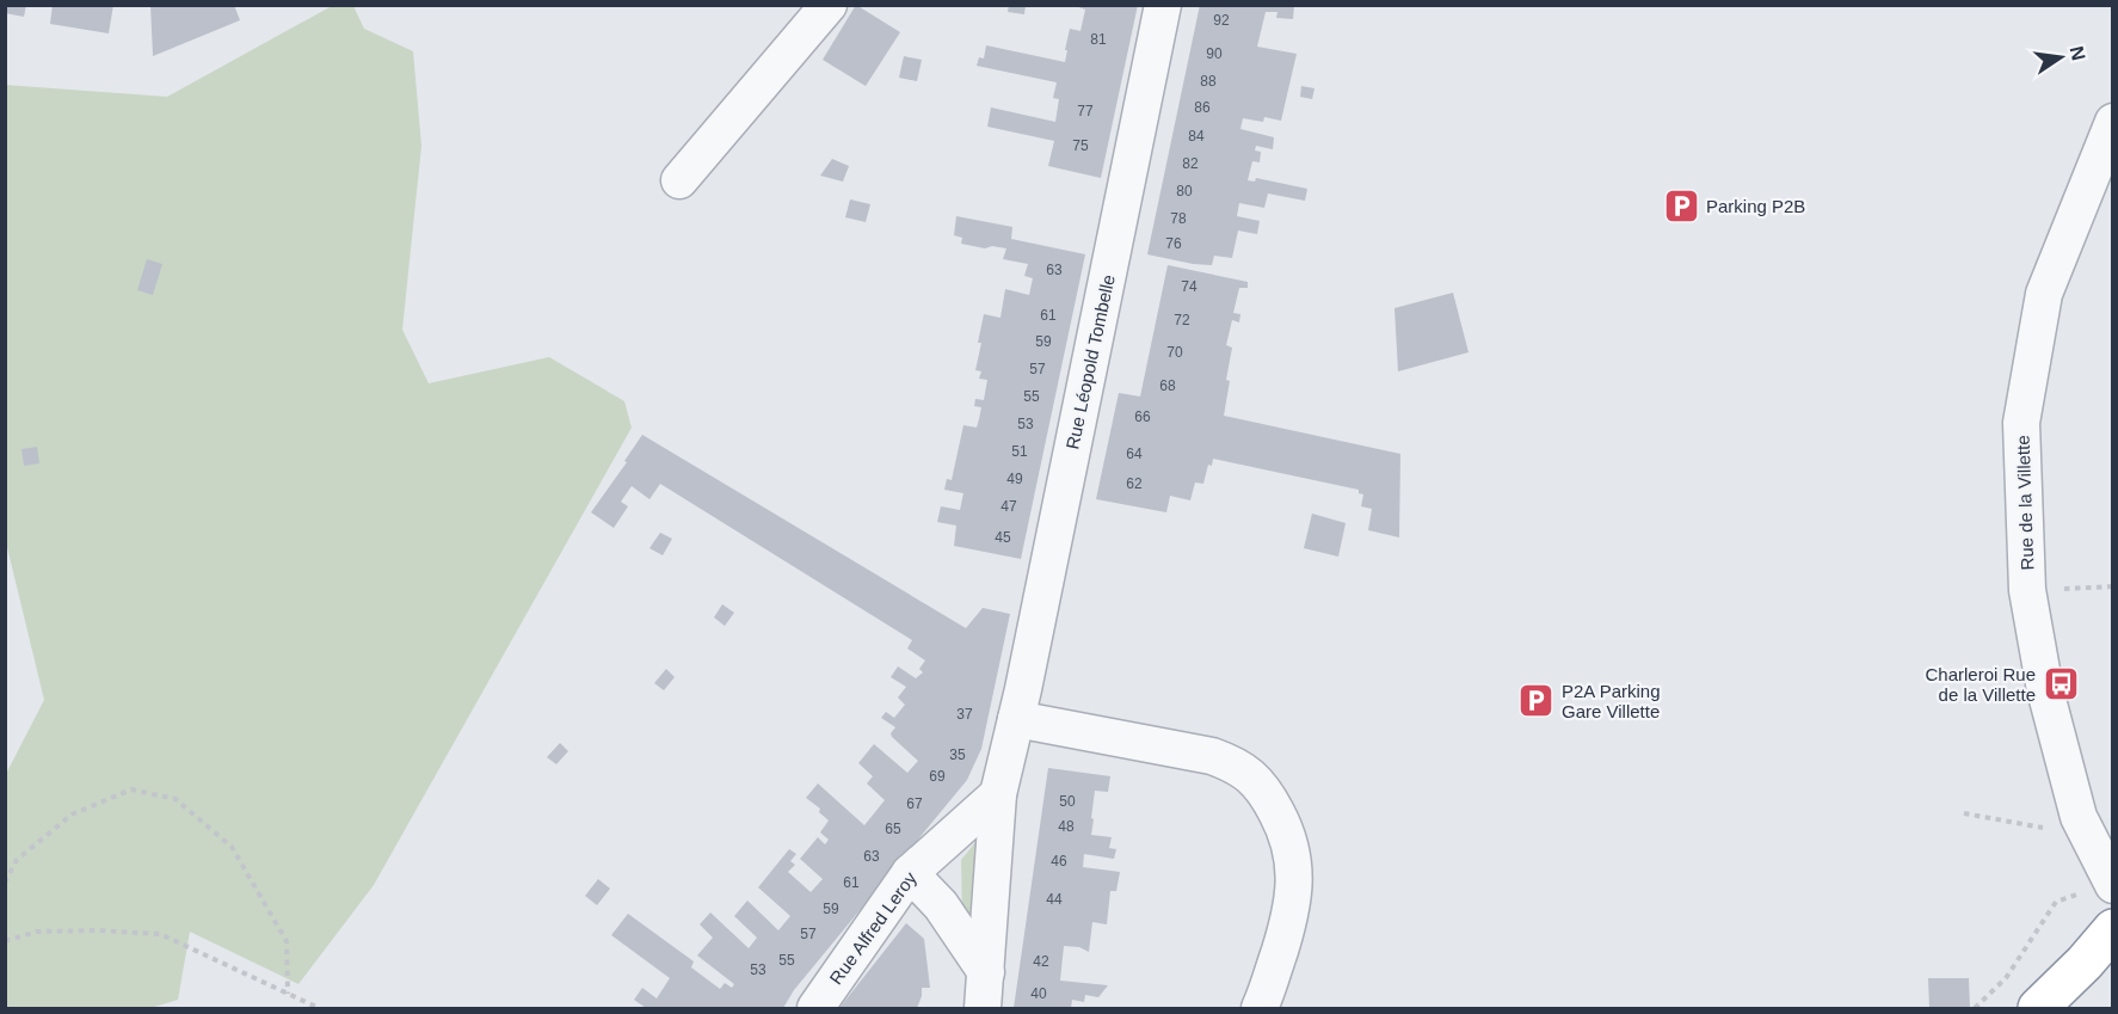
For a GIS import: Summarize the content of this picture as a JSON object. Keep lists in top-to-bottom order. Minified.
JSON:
{"streets":{"street":["Rue Léopold Tombelle","Rue de la Villette","Rue Alfred Leroy"]},"crossings":[["Rue Léopold Tombelle","Rue Alfred Leroy"]],"places":{"parking":["Parking P2B","P2A Parking Gare Villette"],"bus stop":["Charleroi Rue de la Villette"]},"house_numbers":["92","81","90","88","86","77","84","75","82","80","78","76","63","74","61","72","59","70","57","68","55","66","53","51","64","49","62","47","45","37","35","69","50","67","48","65","63","46","61","44","59","57","55","42","53","40"],"north":"right"}
